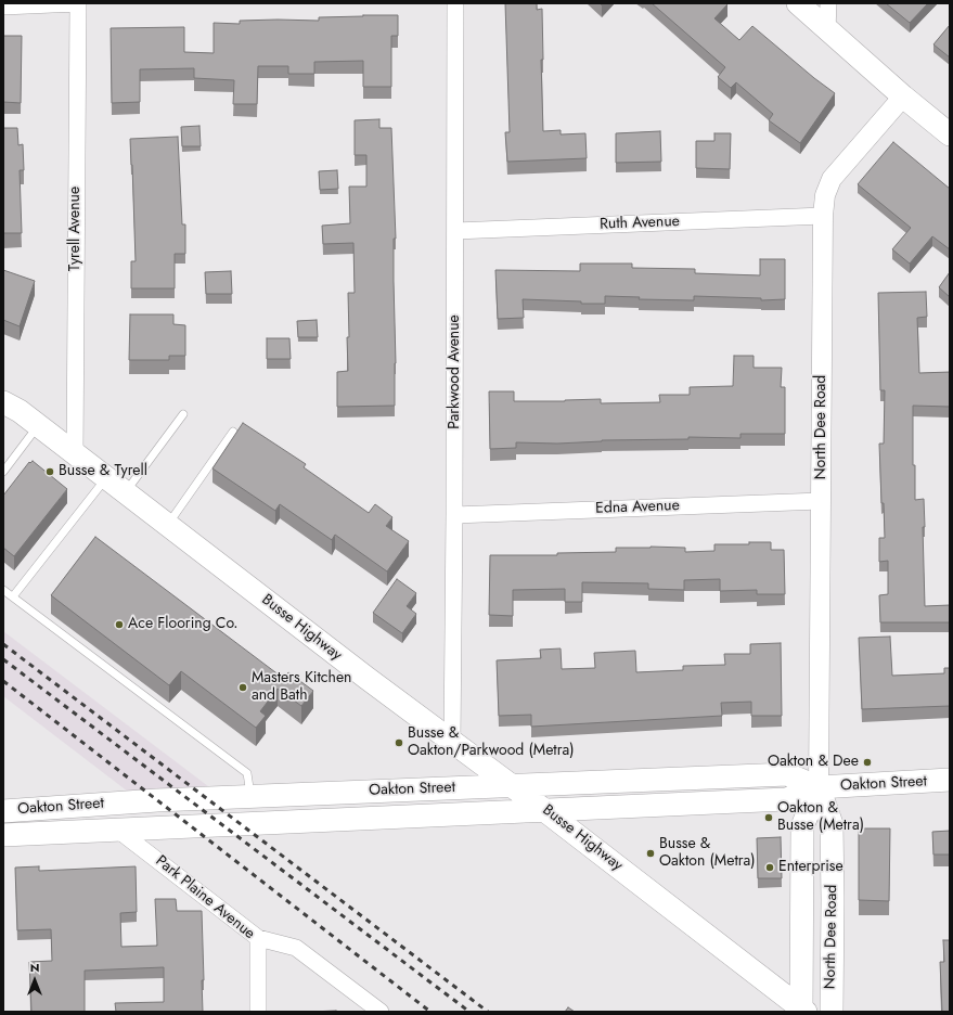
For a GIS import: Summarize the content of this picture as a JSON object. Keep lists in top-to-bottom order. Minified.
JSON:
{"streets":{"main road":["North Dee Road","Busse Highway","Oakton Street"],"street":["Ruth Avenue","Tyrell Avenue","Parkwood Avenue","Edna Avenue","Park Plaine Avenue"]},"crossings":[["Ruth Avenue","Parkwood Avenue"],["Ruth Avenue","North Dee Road"],["Tyrell Avenue","Busse Highway"],["Parkwood Avenue","Edna Avenue"],["Parkwood Avenue","Busse Highway"],["North Dee Road","Edna Avenue"],["North Dee Road","Busse Highway"],["North Dee Road","Oakton Street"],["Busse Highway","Oakton Street"],["Oakton Street","Park Plaine Avenue"]],"places":["Busse & Tyrell","Ace Flooring Co.","Masters Kitchen and Bath","Busse & Oakton/Parkwood (Metra)","Oakton & Dee","Oakton & Busse (Metra)","Busse & Oakton (Metra)","Enterprise"],"north":"top"}
